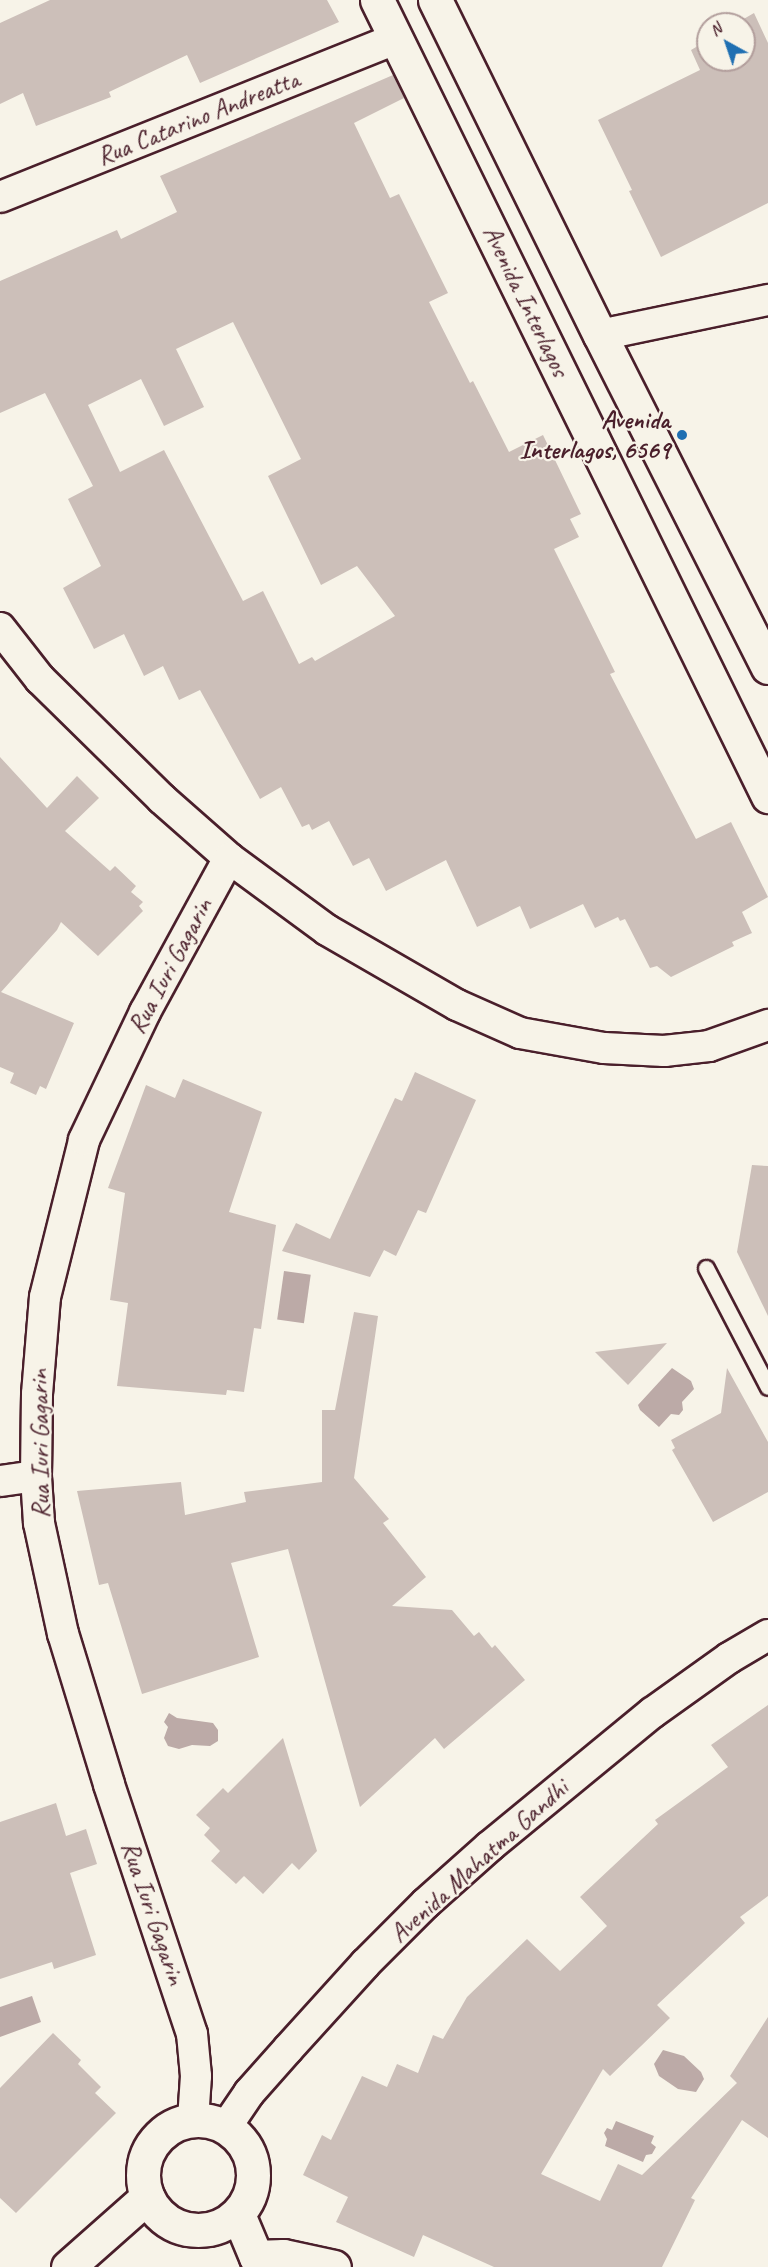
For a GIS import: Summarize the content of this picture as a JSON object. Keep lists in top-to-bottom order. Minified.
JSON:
{"streets":{"main road":["Avenida Interlagos"],"street":["Rua Catarino Andreatta","Rua Iuri Gagarin","Avenida Mahatma Gandhi"]},"crossings":[["Rua Catarino Andreatta","Avenida Interlagos"],["Rua Iuri Gagarin","Avenida Mahatma Gandhi"]],"places":["Avenida Interlagos, 6569"],"north":"top left"}
